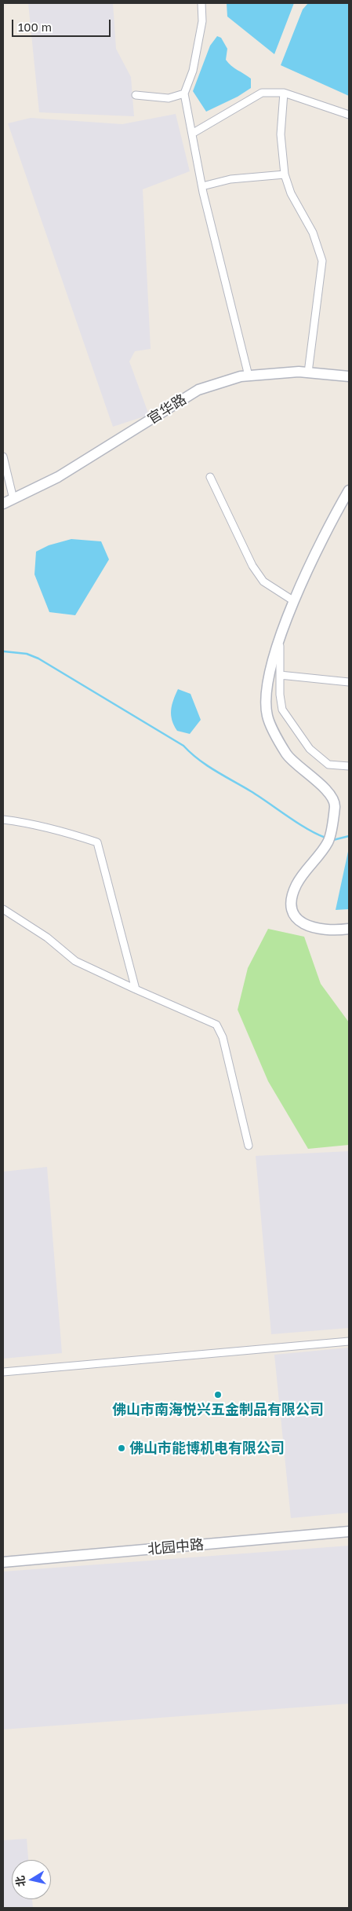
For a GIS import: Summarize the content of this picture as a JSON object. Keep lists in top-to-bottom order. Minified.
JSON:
{"streets":{"street":["官华路","北园中路"]},"places":["佛山市南海悦兴五金制品有限公司","佛山市能博机电有限公司"],"scale_bar":"100 m","north":"left"}
